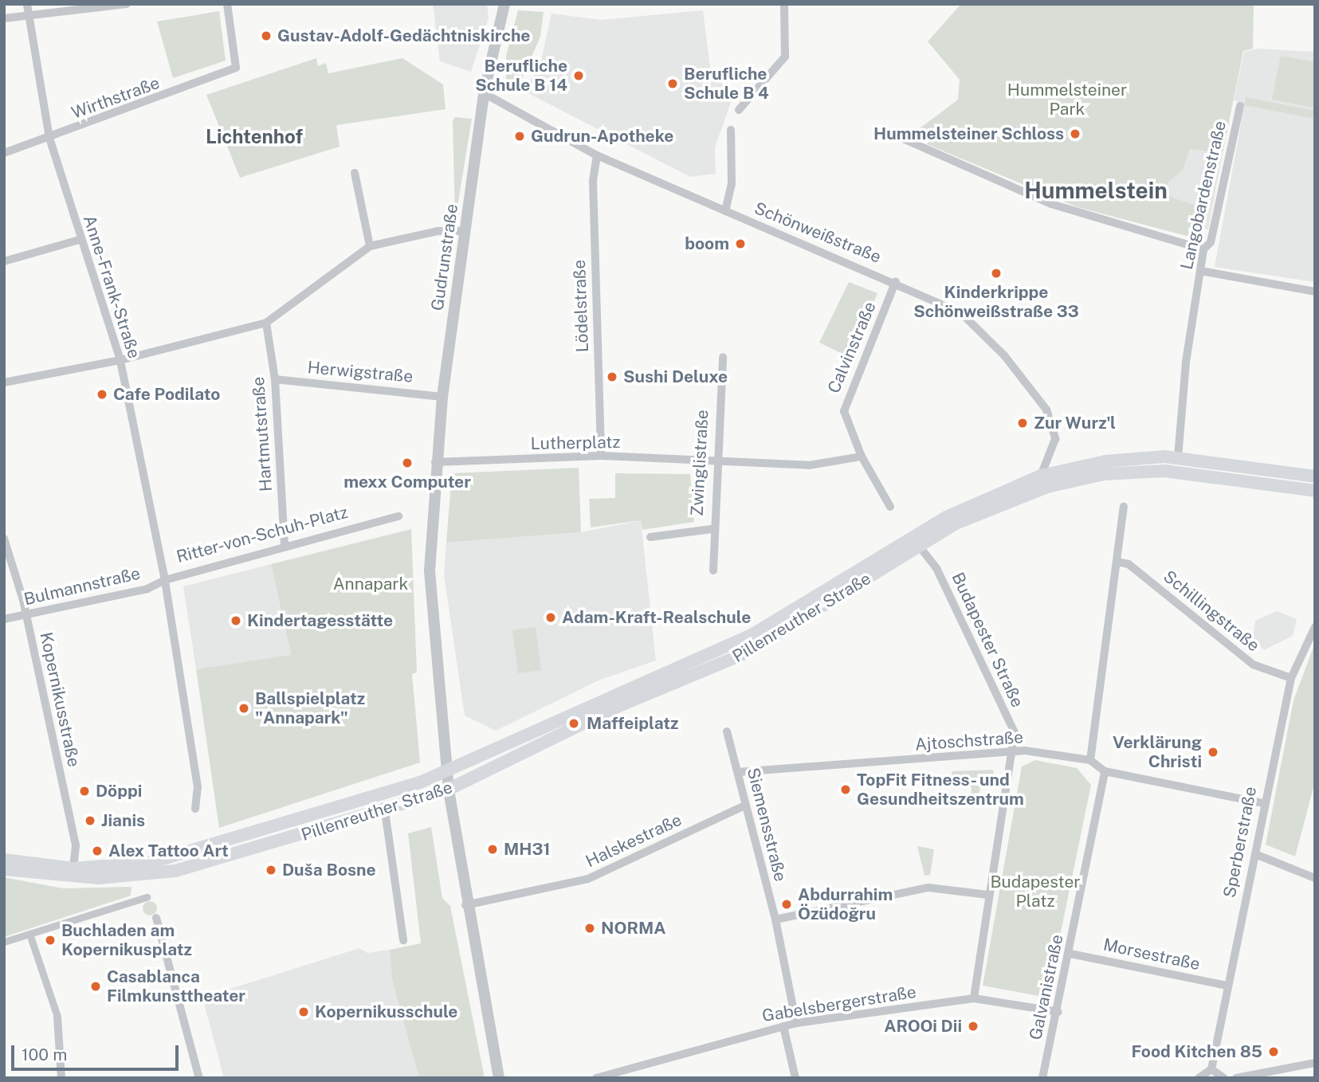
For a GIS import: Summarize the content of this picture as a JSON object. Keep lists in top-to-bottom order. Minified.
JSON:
{"streets":{"main road":["Pillenreuther Straße"],"street":["Wirthstraße","Langobardenstraße","Schönweißstraße","Gudrunstraße","Anne-Frank-Straße","Lödelstraße","Calvinstraße","Herwigstraße","Hartmutstraße","Lutherplatz","Zwinglistraße","Ritter-von-Schuh-Platz","Bulmannstraße","Schillingstraße","Budapester Straße","Kopernikusstraße","Ajtoschstraße","Siemensstraße","Halskestraße","Sperberstraße","Morsestraße","Galvanistraße","Gabelsbergerstraße"]},"crossings":[["Wirthstraße","Anne-Frank-Straße"],["Langobardenstraße","Pillenreuther Straße"],["Schönweißstraße","Gudrunstraße"],["Schönweißstraße","Lödelstraße"],["Schönweißstraße","Calvinstraße"],["Schönweißstraße","Pillenreuther Straße"],["Gudrunstraße","Herwigstraße"],["Gudrunstraße","Lutherplatz"],["Gudrunstraße","Pillenreuther Straße"],["Anne-Frank-Straße","Ritter-von-Schuh-Platz"],["Anne-Frank-Straße","Bulmannstraße"],["Lödelstraße","Lutherplatz"],["Herwigstraße","Hartmutstraße"],["Hartmutstraße","Ritter-von-Schuh-Platz"],["Lutherplatz","Zwinglistraße"],["Ritter-von-Schuh-Platz","Bulmannstraße"],["Bulmannstraße","Kopernikusstraße"],["Schillingstraße","Sperberstraße"],["Pillenreuther Straße","Budapester Straße"],["Pillenreuther Straße","Kopernikusstraße"],["Budapester Straße","Ajtoschstraße"],["Ajtoschstraße","Siemensstraße"],["Siemensstraße","Halskestraße"],["Siemensstraße","Gabelsbergerstraße"],["Sperberstraße","Morsestraße"],["Morsestraße","Galvanistraße"],["Galvanistraße","Gabelsbergerstraße"]],"districts":["Lichtenhof","Hummelstein"],"parks":["Hummelsteiner Park","Annapark","Budapester Platz"],"places":["Gustav-Adolf-Gedächtniskirche","Berufliche Schule B 14","Berufliche Schule B 4","Hummelsteiner Schloss","Gudrun-Apotheke","boom","Kinderkrippe Schönweißstraße 33","Sushi Deluxe","Cafe Podilato","Zur Wurz'l","mexx Computer","Adam-Kraft-Realschule","Kindertagesstätte","Ballspielplatz \"Annapark\"","Maffeiplatz","Verklärung Christi","TopFit Fitness- und Gesundheitszentrum","Döppi","Jianis","MH31","Alex Tattoo Art","Duša Bosne","Abdurrahim Özüdoğru","NORMA","Buchladen am Kopernikusplatz","Casablanca Filmkunsttheater","Kopernikusschule","AROOi Dii","Food Kitchen 85"],"scale_bar":"100 m"}
